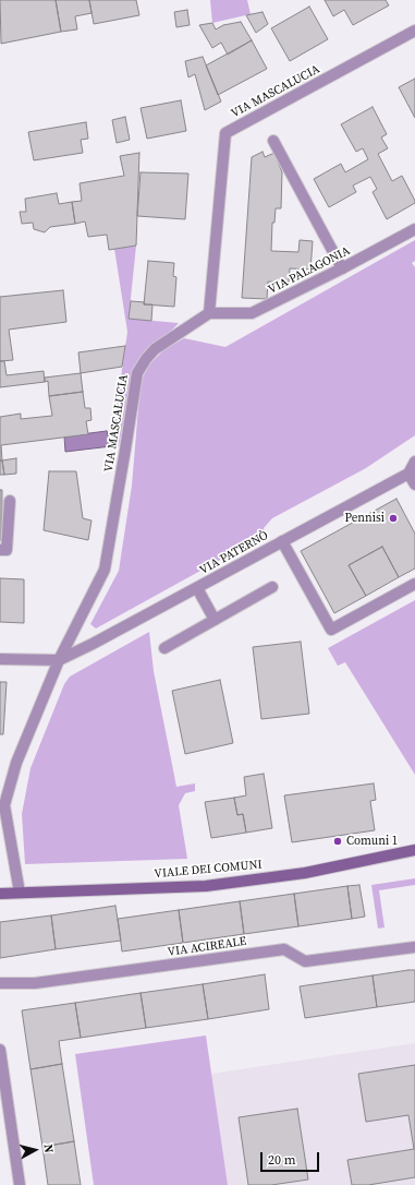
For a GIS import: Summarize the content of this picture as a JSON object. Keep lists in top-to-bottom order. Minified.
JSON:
{"streets":{"street":["VIA MASCALUCIA","VIA PALAGONIA","VIA PATERNÒ","VIALE DEI COMUNI","VIA ACIREALE"]},"crossings":[["VIA MASCALUCIA","VIA PALAGONIA"],["VIA MASCALUCIA","VIA PATERNÒ"],["VIA MASCALUCIA","VIALE DEI COMUNI"]],"places":["Pennisi","Comuni 1"],"scale_bar":"20 m","north":"right"}
